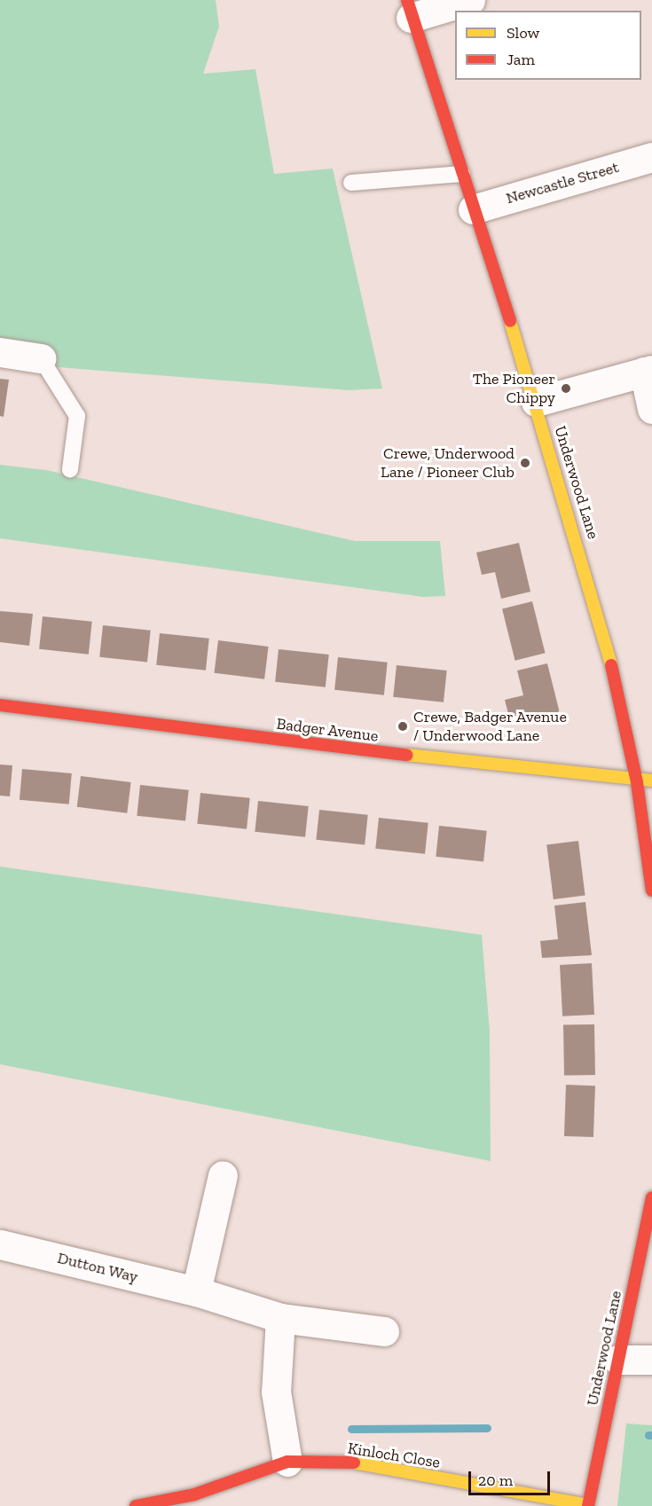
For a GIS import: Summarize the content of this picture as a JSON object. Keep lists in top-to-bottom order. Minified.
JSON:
{"streets":{"street":["Newcastle Street","Underwood Lane","Badger Avenue","Dutton Way","Kinloch Close"]},"crossings":[["Newcastle Street","Underwood Lane"],["Underwood Lane","Badger Avenue"],["Underwood Lane","Kinloch Close"]],"places":["The Pioneer Chippy","Crewe, Underwood Lane / Pioneer Club","Crewe, Badger Avenue / Underwood Lane"],"legend":["Slow","Jam"],"scale_bar":"20 m"}
